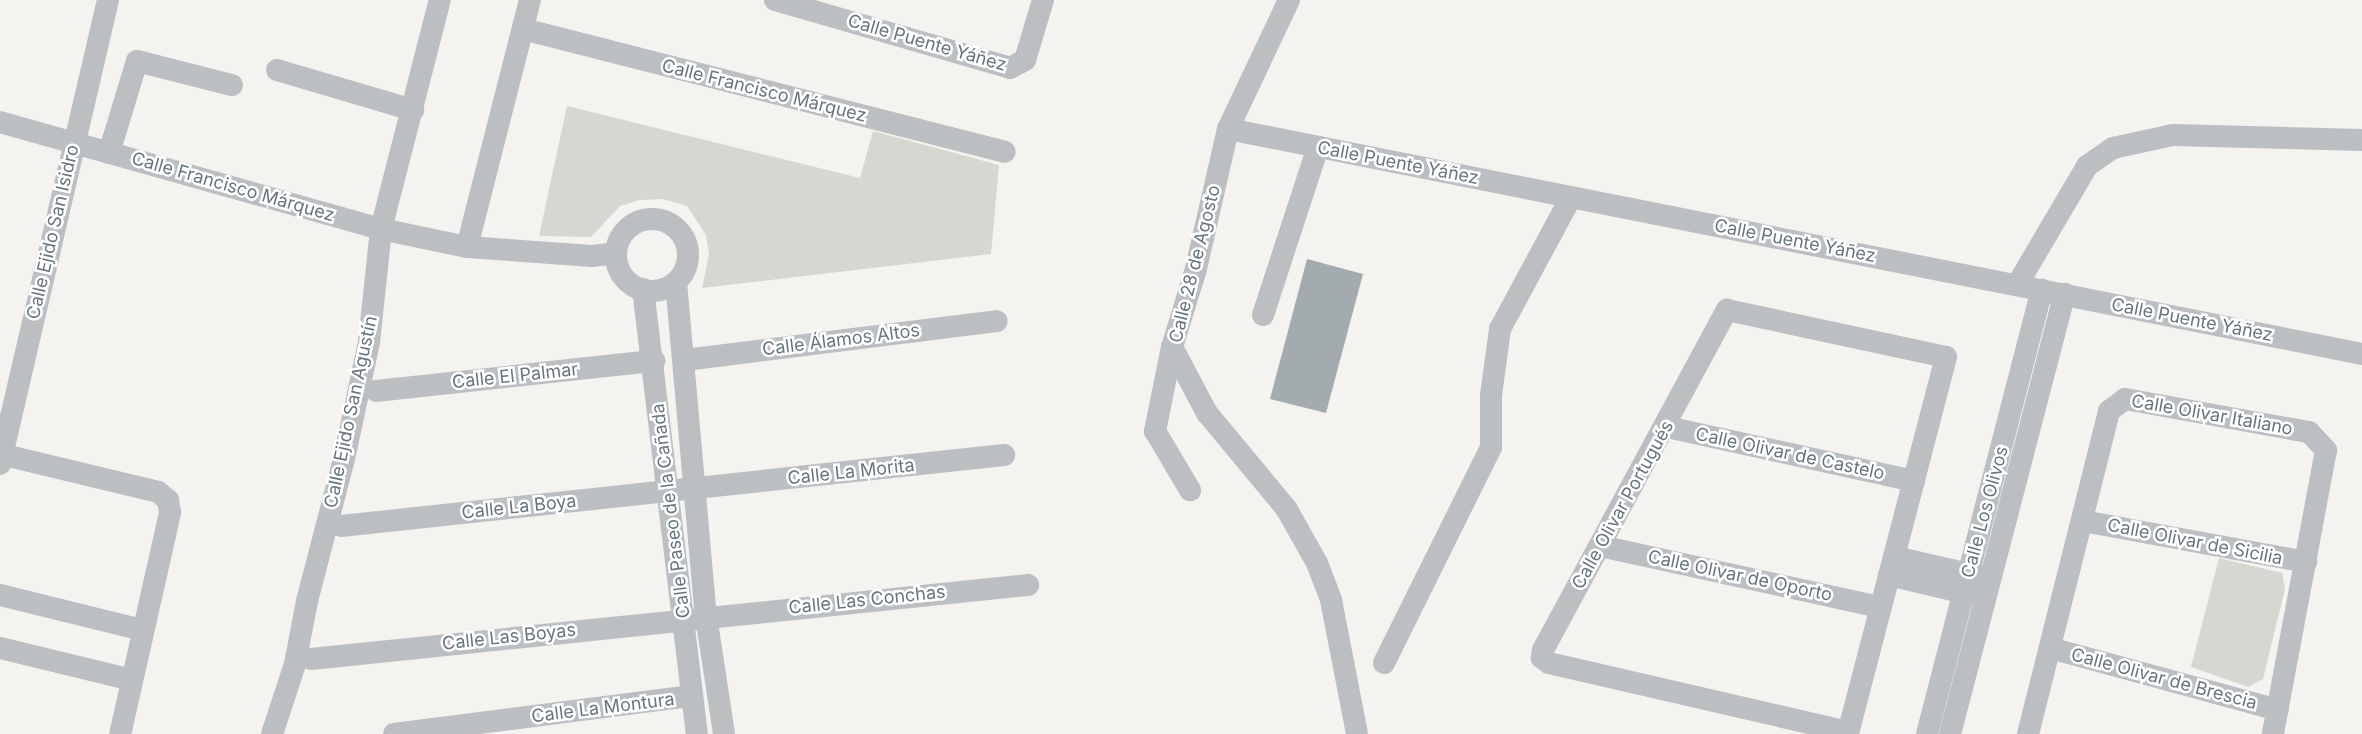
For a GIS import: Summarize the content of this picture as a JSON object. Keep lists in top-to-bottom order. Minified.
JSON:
{"streets":{"street":["Calle Puente Yáñez","Calle Francisco Márquez","Calle Ejido San Isidro","Calle 28 de Agosto","Calle Álamos Altos","Calle El Palmar","Calle Ejido San Agustín","Calle Olivar Italiano","Calle Olivar de Castelo","Calle La Morita","Calle Olivar Portugués","Calle La Boya","Calle Paseo de la Cañada","Calle Los Olivos","Calle Olivar de Sicilia","Calle Olivar de Oporto","Calle Las Conchas","Calle Las Boyas","Calle Olivar de Brescia","Calle La Montura"]},"crossings":[["Calle Puente Yáñez","Calle 28 de Agosto"],["Calle Puente Yáñez","Calle Los Olivos"],["Calle Francisco Márquez","Calle Ejido San Isidro"],["Calle Francisco Márquez","Calle Ejido San Agustín"],["Calle Francisco Márquez","Calle Paseo de la Cañada"],["Calle Álamos Altos","Calle Paseo de la Cañada"],["Calle El Palmar","Calle Paseo de la Cañada"],["Calle Olivar Italiano","Calle Olivar de Sicilia"],["Calle Olivar Italiano","Calle Olivar de Brescia"],["Calle Olivar de Castelo","Calle Olivar Portugués"],["Calle La Morita","Calle La Boya"],["Calle La Morita","Calle Paseo de la Cañada"],["Calle Olivar Portugués","Calle Olivar de Oporto"],["Calle La Boya","Calle Paseo de la Cañada"],["Calle Paseo de la Cañada","Calle Las Conchas"],["Calle Paseo de la Cañada","Calle Las Boyas"],["Calle Paseo de la Cañada","Calle La Montura"],["Calle Las Conchas","Calle Las Boyas"]]}
